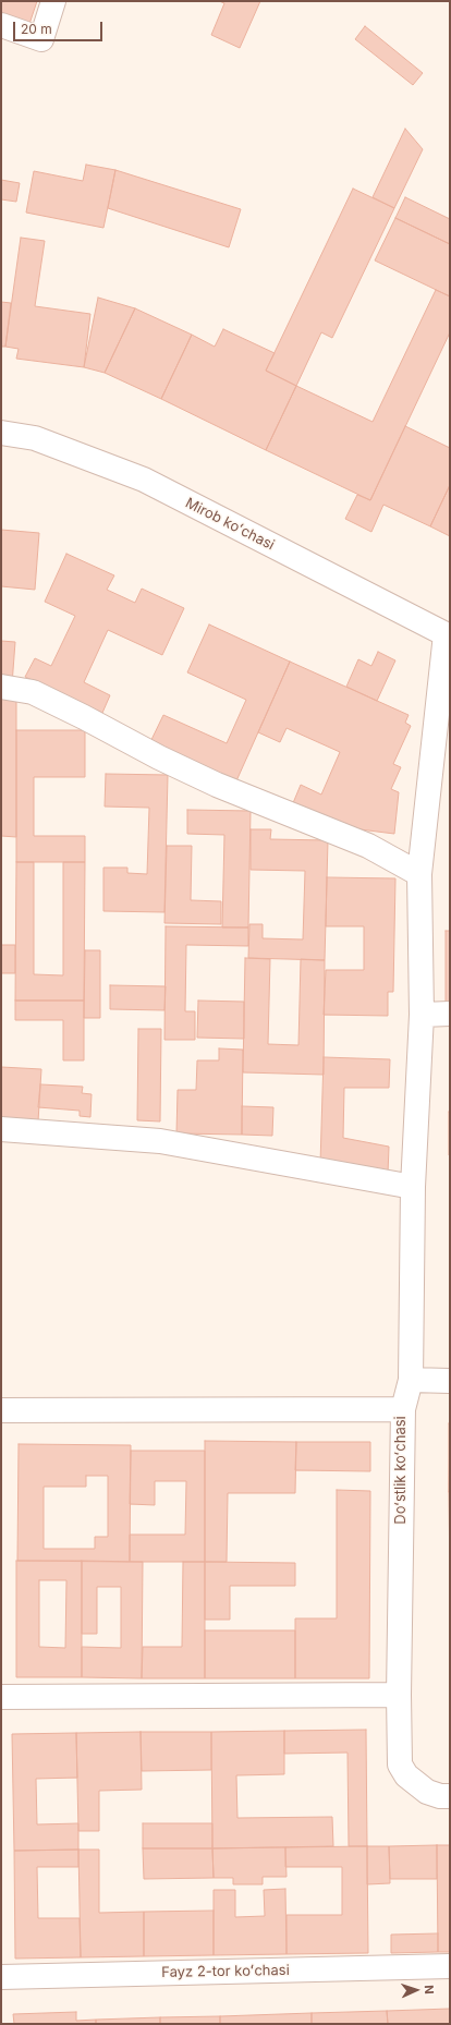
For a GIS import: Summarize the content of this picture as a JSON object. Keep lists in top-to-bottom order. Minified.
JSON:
{"streets":{"street":["Mirob koʻchasi","Doʻstlik koʻchasi","Fayz 2-tor koʻchasi"]},"scale_bar":"20 m","north":"right"}
